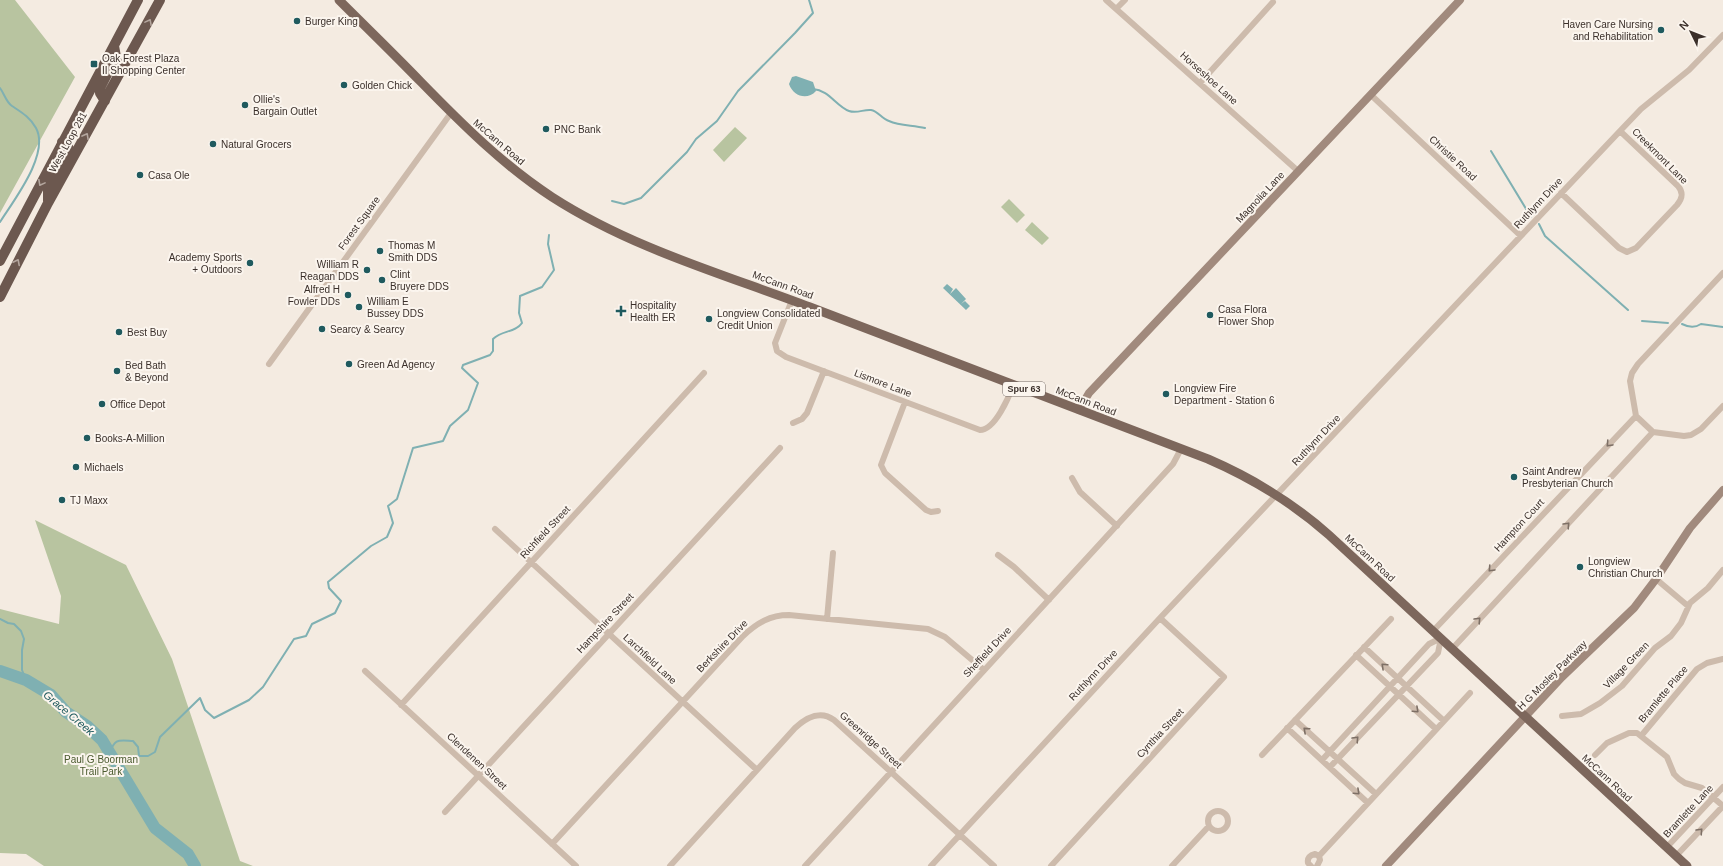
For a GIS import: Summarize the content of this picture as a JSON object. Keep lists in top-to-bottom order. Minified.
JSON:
{"streets":{"highway":["West Loop 281"],"main road":["McCann Road","Magnolia Lane","Spur 63","H G Mosley Parkway"],"street":["Horseshoe Lane","Creekmont Lane","Christie Road","Ruthlynn Drive","Forest Square","Lismore Lane","Hampton Court","Richfield Street","Hampshire Street","Berkshire Drive","Sheffield Drive","Larchfield Lane","Village Green","Bramlette Place","Cynthia Street","Greenridge Street","Clendenen Street","Bramlette Lane"]},"crossings":[["Horseshoe Lane","Magnolia Lane"],["McCann Road","Magnolia Lane"],["McCann Road","Ruthlynn Drive"],["McCann Road","Forest Square"],["McCann Road","Lismore Lane"],["McCann Road","Hampton Court"],["McCann Road","Sheffield Drive"],["McCann Road","H G Mosley Parkway"],["McCann Road","Bramlette Lane"],["Creekmont Lane","Ruthlynn Drive"],["Christie Road","Magnolia Lane"],["Christie Road","Ruthlynn Drive"],["Ruthlynn Drive","Cynthia Street"],["Ruthlynn Drive","Greenridge Street"],["Richfield Street","Larchfield Lane"],["Richfield Street","Clendenen Street"],["Hampshire Street","Larchfield Lane"],["Hampshire Street","Clendenen Street"],["Berkshire Drive","Sheffield Drive"],["Berkshire Drive","Larchfield Lane"],["Berkshire Drive","Clendenen Street"],["Sheffield Drive","Greenridge Street"],["Larchfield Lane","Greenridge Street"],["Bramlette Place","Bramlette Lane"]],"water":["Grace Creek"],"parks":["Paul G Boorman Trail Park"],"places":{"other":["Burger King","Haven Care Nursing and Rehabilitation","Golden Chick","Ollie's Bargain Outlet","PNC Bank","Natural Grocers","Casa Ole","Thomas M Smith DDS","Academy Sports + Outdoors","William R Reagan DDS","Clint Bruyere DDS","Alfred H Fowler DDs","William E Bussey DDS","Casa Flora Flower Shop","Longview Consolidated Credit Union","Searcy & Searcy","Best Buy","Green Ad Agency","Bed Bath & Beyond","Longview Fire Department - Station 6","Office Depot","Books-A-Million","Michaels","Saint Andrew Presbyterian Church","TJ Maxx","Longview Christian Church"],"transit":["Oak Forest Plaza II Shopping Center"],"health":["Hospitality Health ER"]},"north":"top left"}
